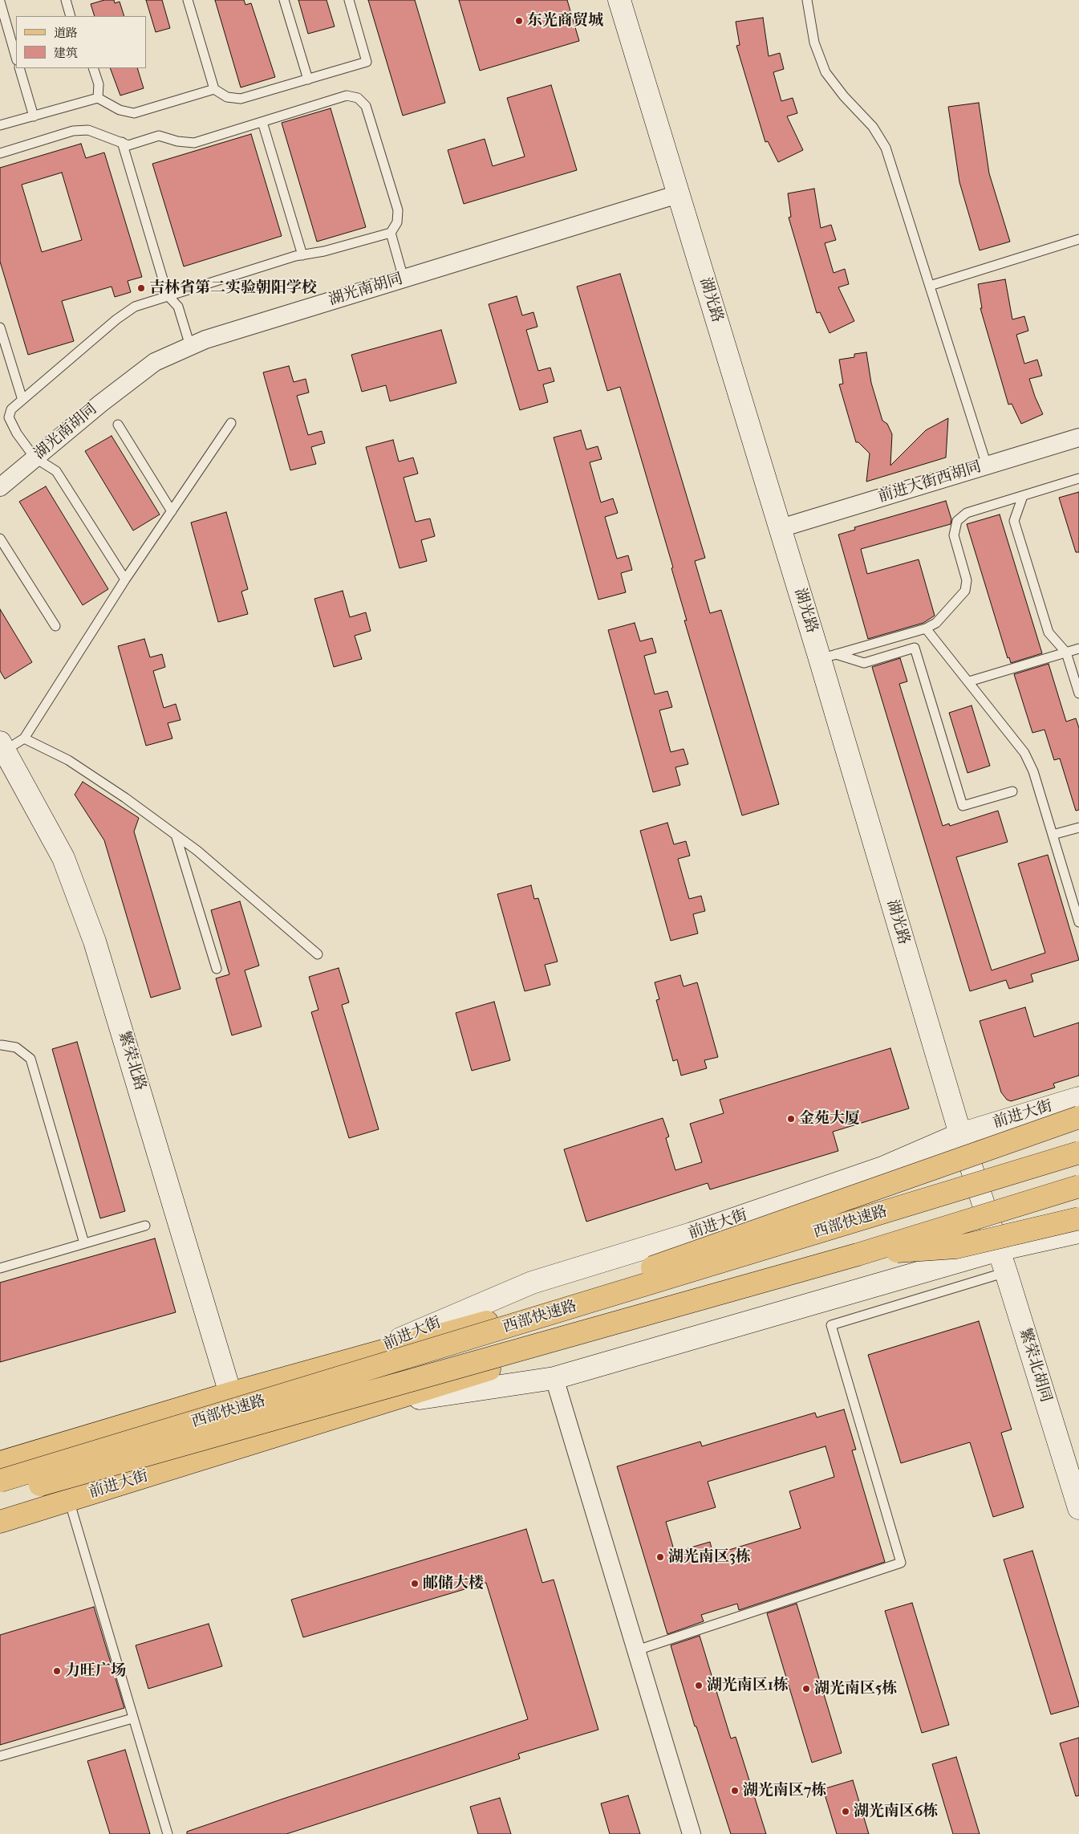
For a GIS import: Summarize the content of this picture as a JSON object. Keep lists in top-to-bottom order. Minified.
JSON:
{"streets":{"main road":["前进大街","西部快速路"],"street":["湖光南胡同","湖光路","前进大街西胡同","繁荣北路","繁荣北胡同"]},"crossings":[["湖光南胡同","湖光路"],["湖光路","前进大街西胡同"],["湖光路","前进大街"],["湖光路","繁荣北胡同"],["繁荣北路","前进大街"],["前进大街","繁荣北胡同"]],"places":["东光商贸城","吉林省第二实验朝阳学校","金苑大厦","湖光南区3栋","邮储大楼","力旺广场","湖光南区1栋","湖光南区5栋","湖光南区7栋","湖光南区6栋"],"legend":["道路","建筑"]}
